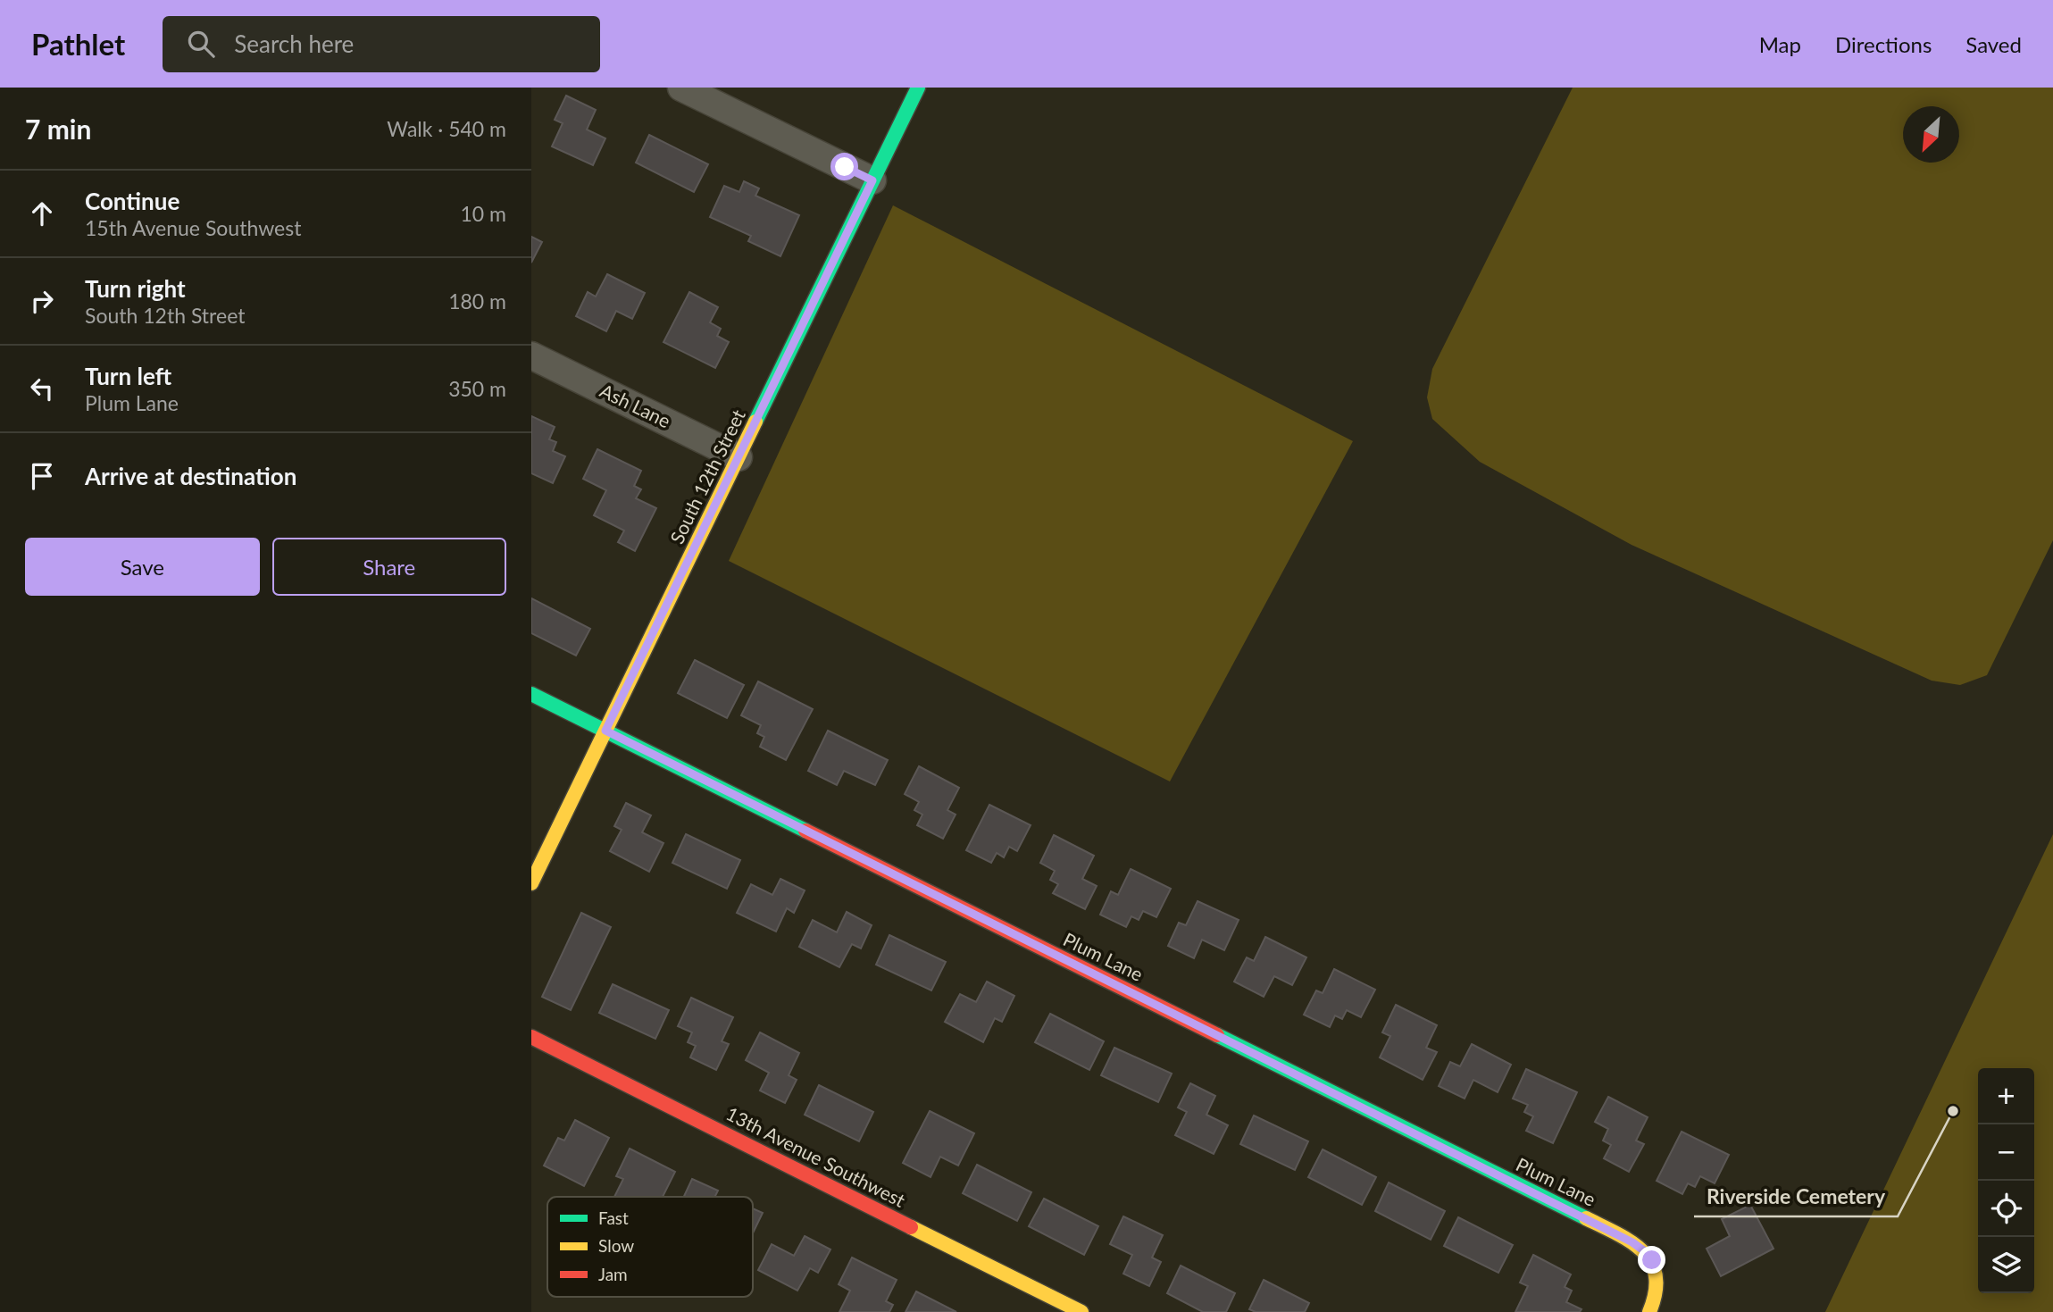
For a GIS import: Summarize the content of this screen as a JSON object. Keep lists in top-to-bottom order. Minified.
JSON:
{"streets":{"street":["Ash Lane","South 12th Street","Plum Lane","13th Avenue Southwest"]},"crossings":[["Ash Lane","South 12th Street"],["South 12th Street","Plum Lane"]],"places":["Riverside Cemetery"],"legend":["Fast","Slow","Jam"],"north":"bottom left","page":{"header":"Pathlet","search":"Search here","nav":["Map","Directions","Saved"],"heading":["7 min","Walk · 540 m"],"list":[["Continue","15th Avenue Southwest","10 m"],["Turn right","South 12th Street","180 m"],["Turn left","Plum Lane","350 m"],"Arrive at destination"],"buttons":["Save","Share"],"map_buttons":["+","−"]}}
